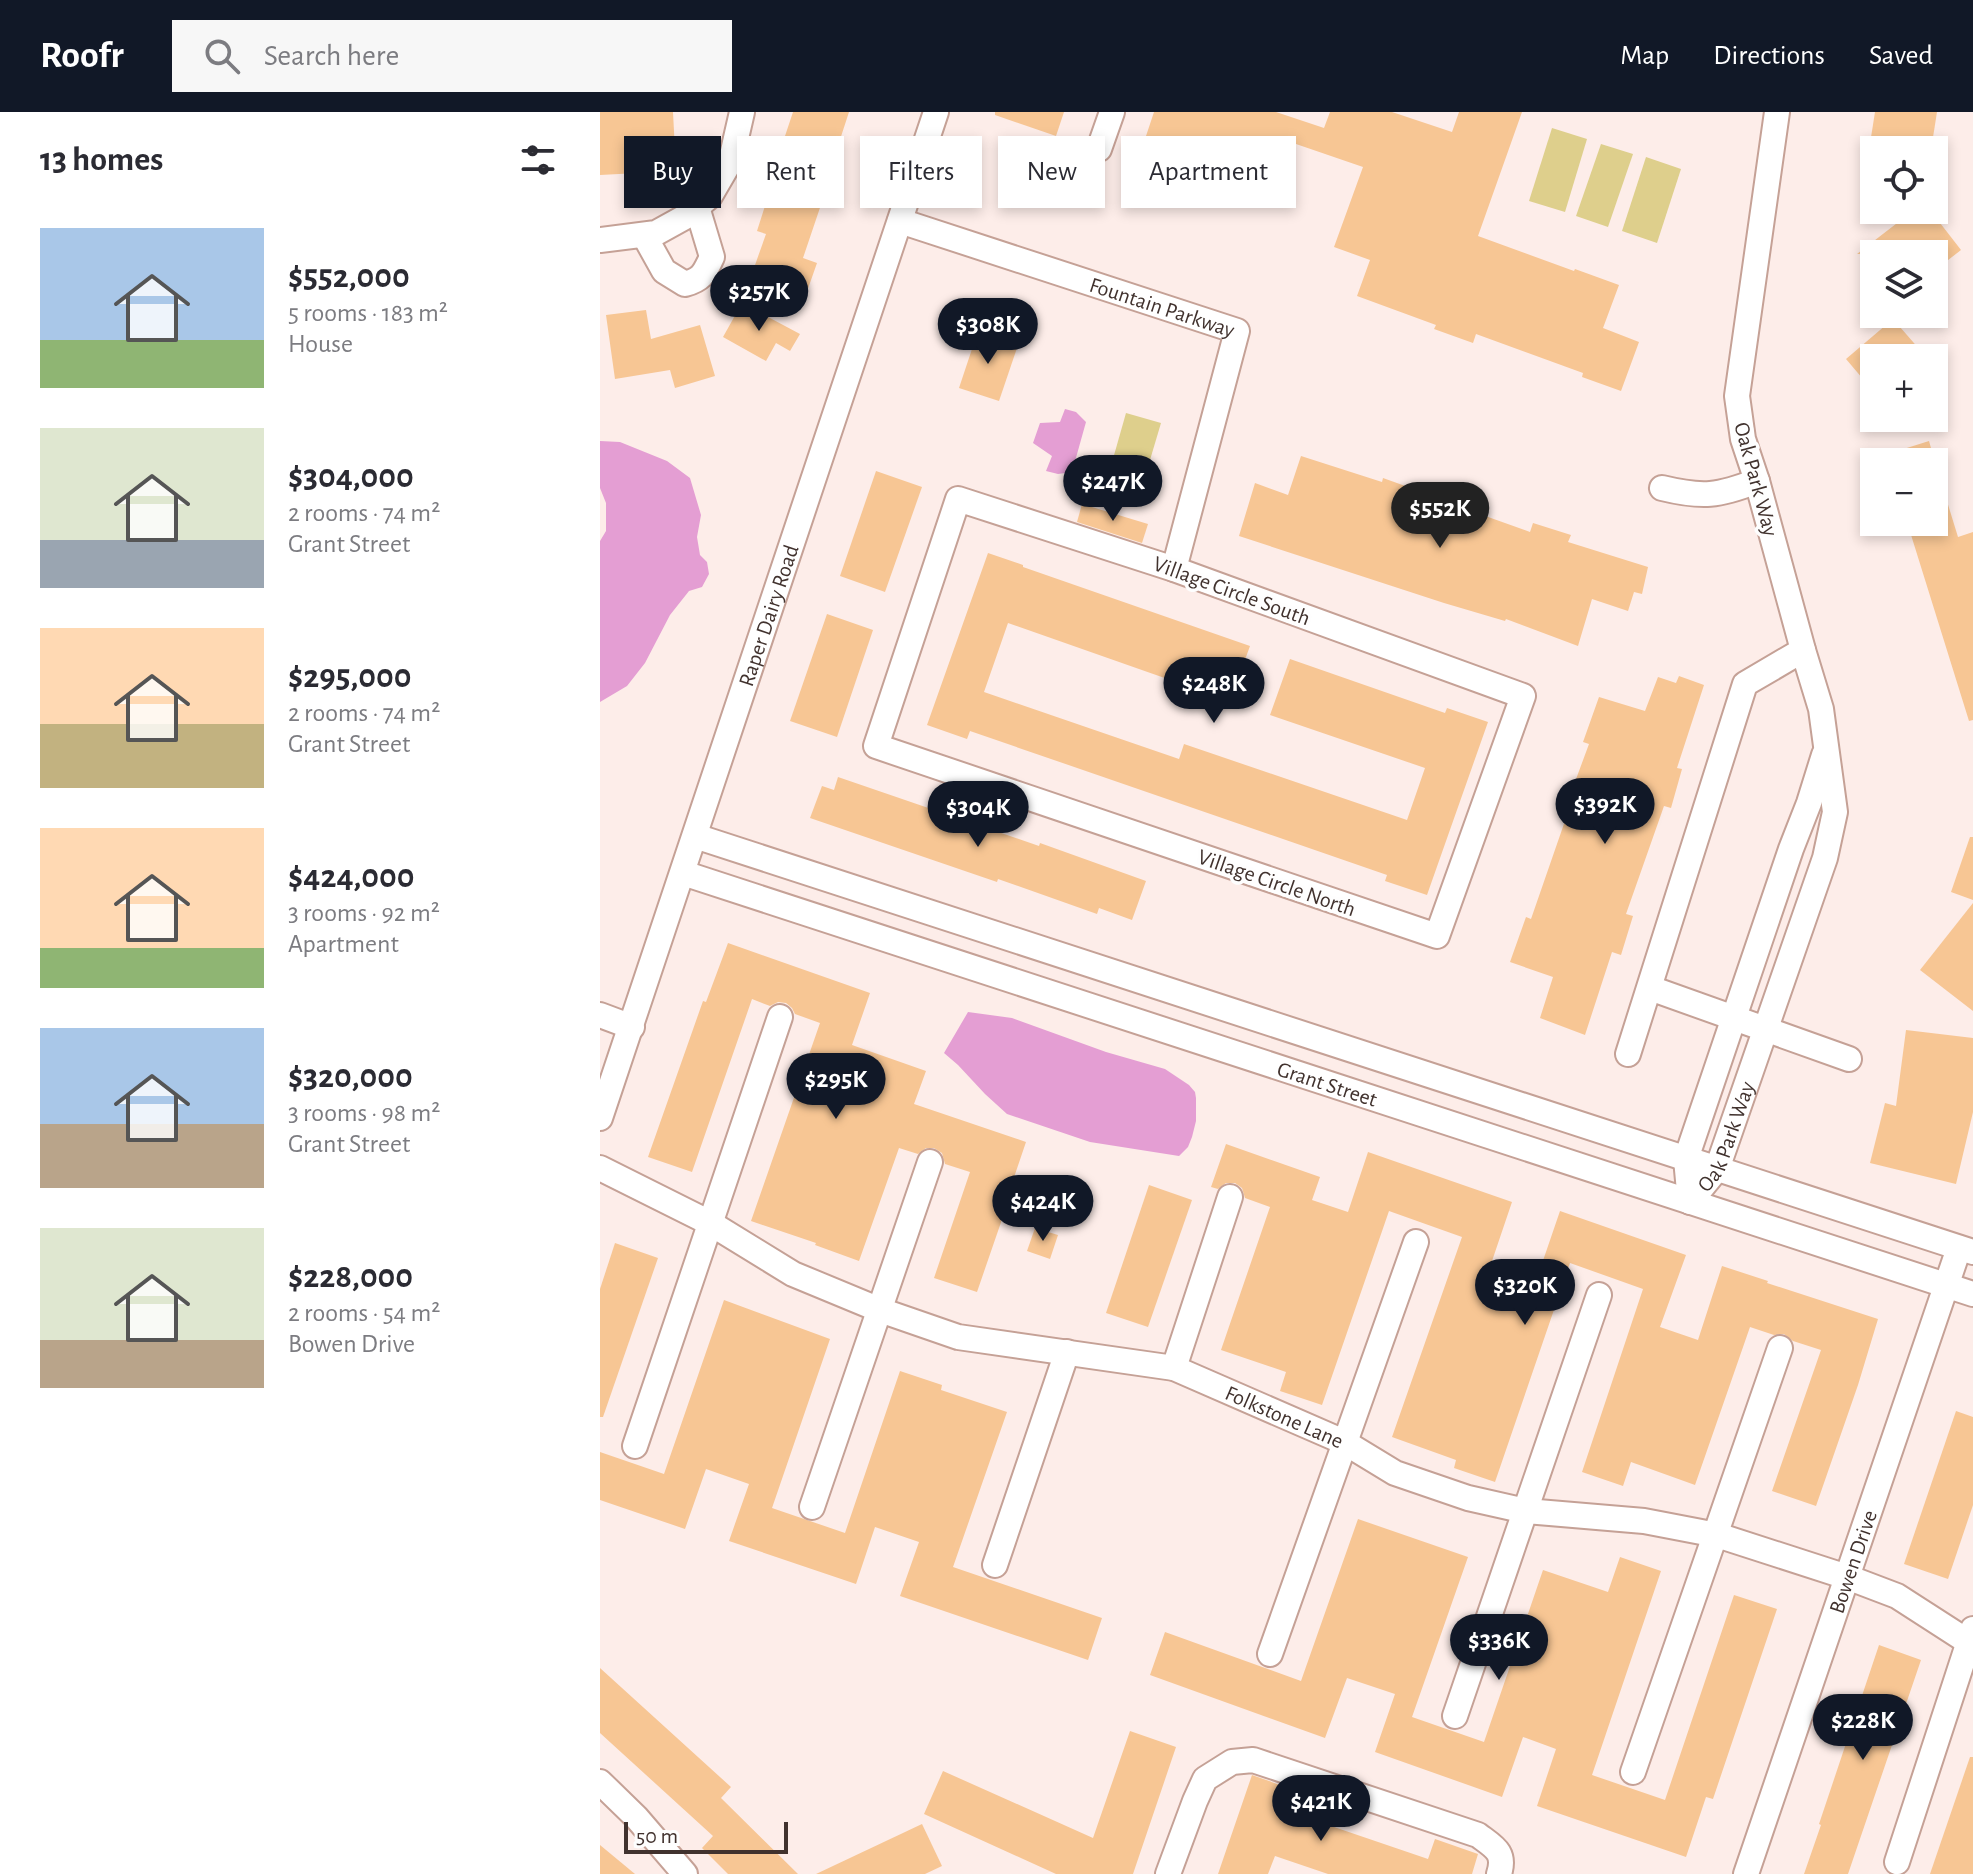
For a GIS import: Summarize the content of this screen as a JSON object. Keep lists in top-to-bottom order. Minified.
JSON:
{"streets":{"street":["Fountain Parkway","Oak Park Way","Village Circle South","Raper Dairy Road","Village Circle North","Grant Street","Folkstone Lane","Bowen Drive"]},"crossings":[["Fountain Parkway","Village Circle South"],["Fountain Parkway","Raper Dairy Road"],["Oak Park Way","Grant Street"],["Village Circle South","Village Circle North"],["Raper Dairy Road","Grant Street"],["Grant Street","Bowen Drive"],["Folkstone Lane","Bowen Drive"]],"scale_bar":"50 m","page":{"header":"Roofr","search":"Search here","nav":["Map","Directions","Saved"],"heading":"13 homes","map_buttons":["+","−"],"chip":["Buy","Rent","Filters","New","Apartment"],"list":[{"name":"$552,000","note":"5 rooms · 183 m² · House"},{"name":"$304,000","note":"2 rooms · 74 m² · Grant Street"},{"name":"$295,000","note":"2 rooms · 74 m² · Grant Street"},{"name":"$424,000","note":"3 rooms · 92 m² · Apartment"},{"name":"$320,000","note":"3 rooms · 98 m² · Grant Street"},{"name":"$228,000","note":"2 rooms · 54 m² · Bowen Drive"}],"price":["$257K","$308K","$247K","$552K","$248K","$392K","$304K","$295K","$424K","$320K","$336K","$228K","$421K"],"scale":"50 m"}}
